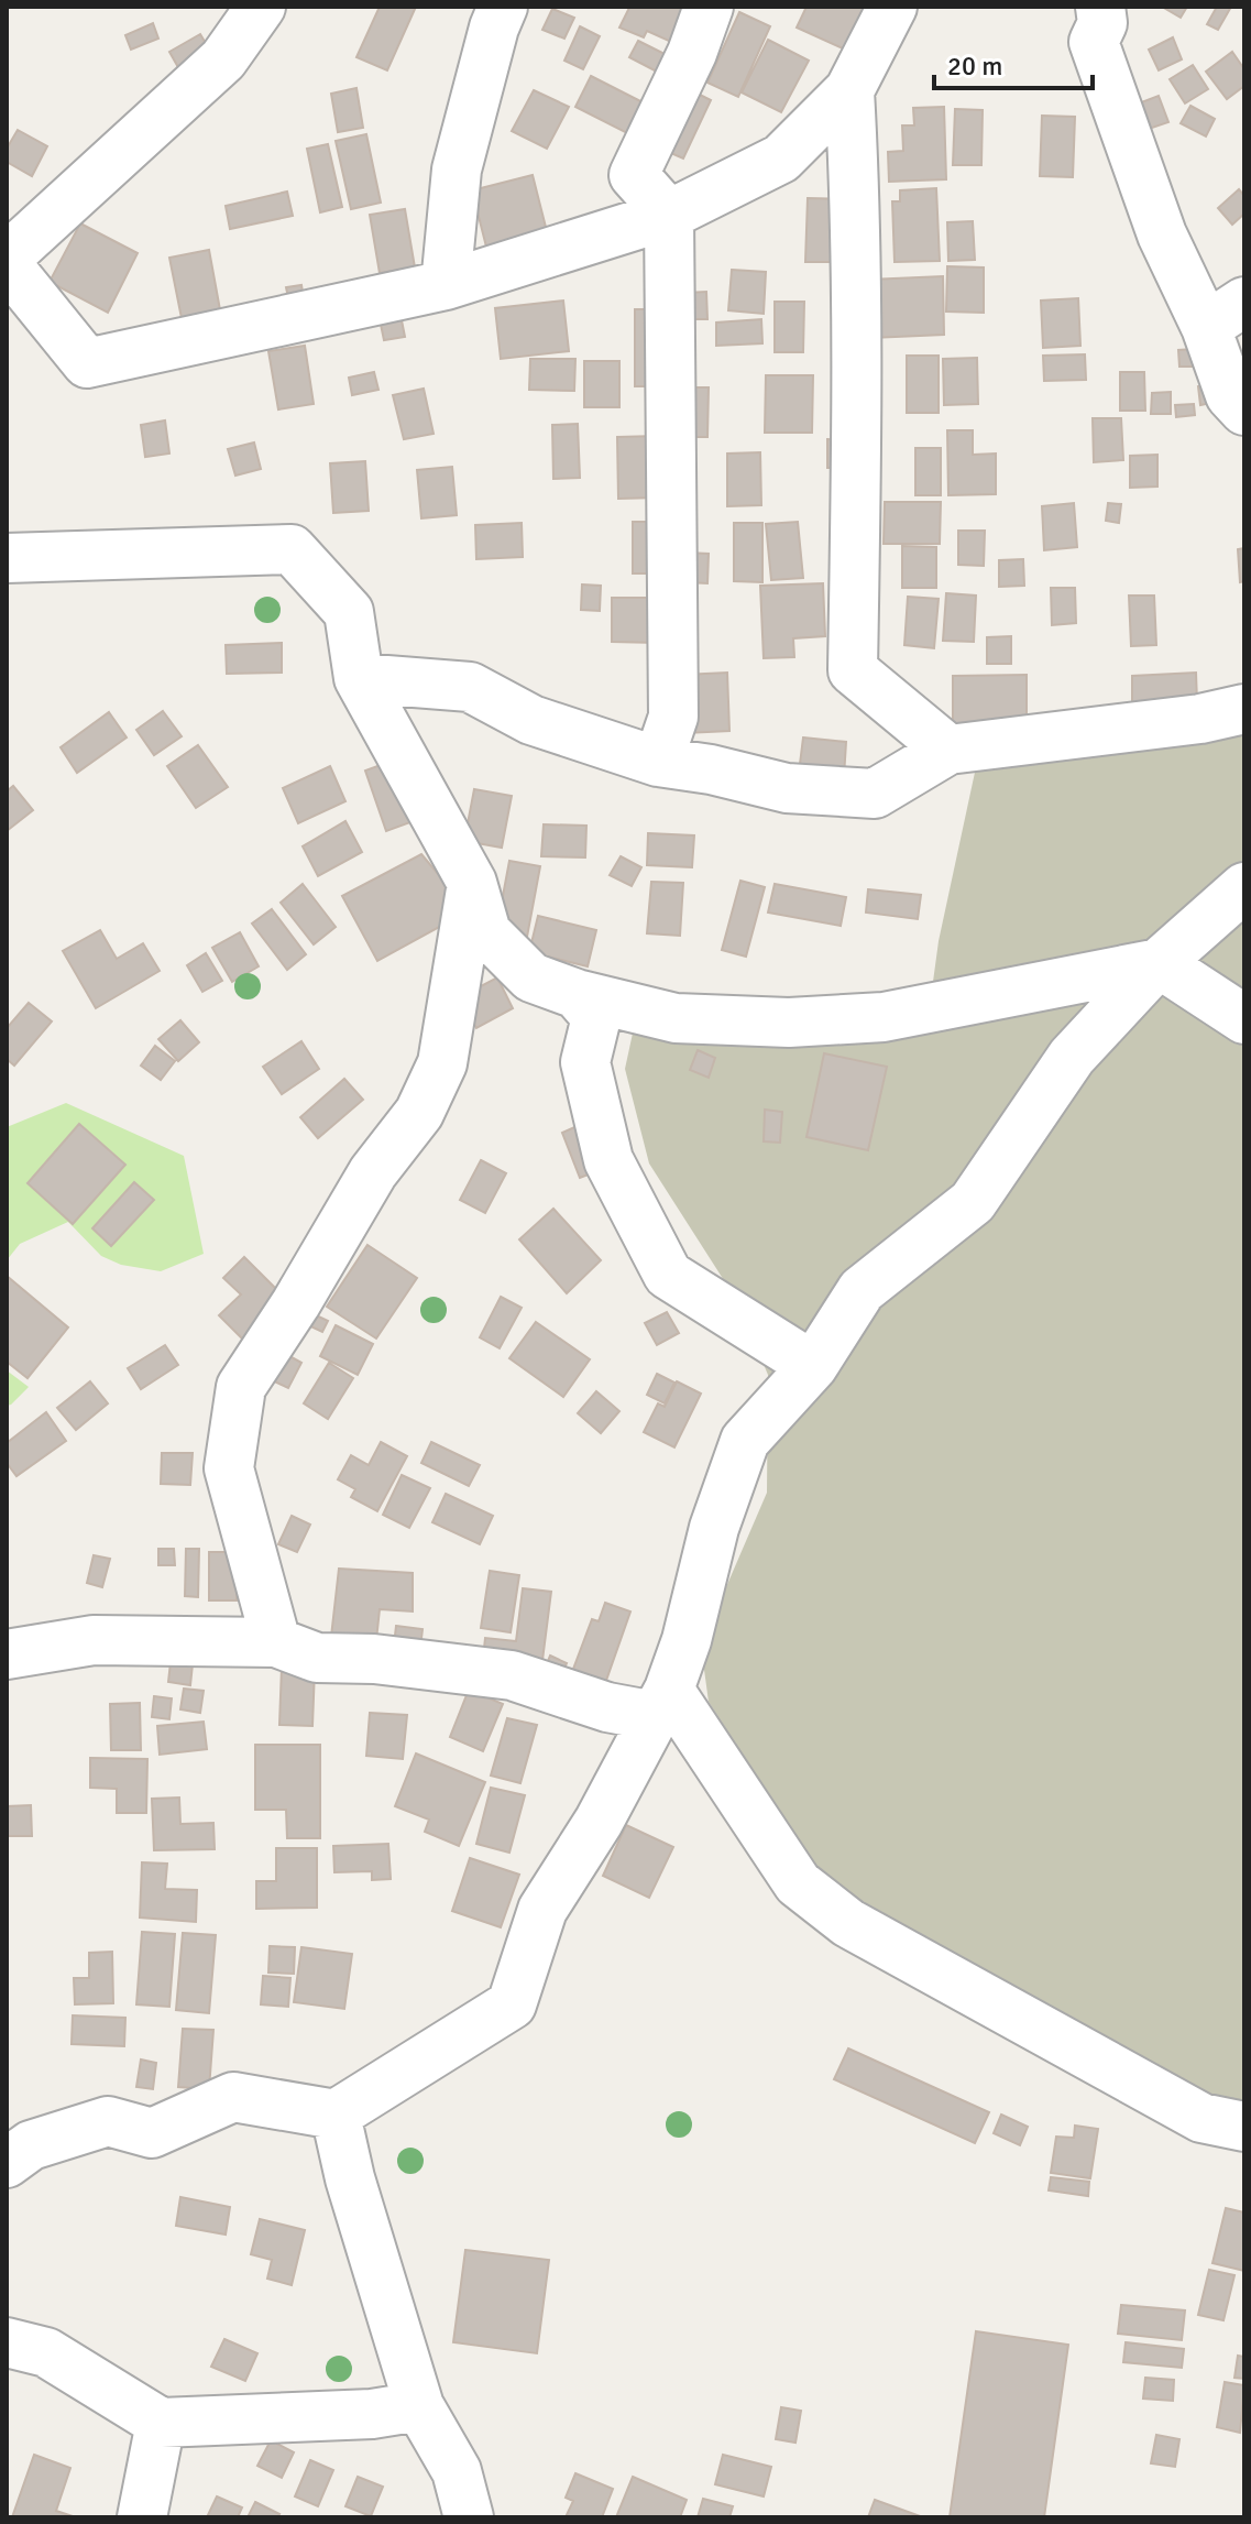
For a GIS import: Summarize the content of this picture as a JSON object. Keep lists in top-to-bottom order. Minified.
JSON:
{"scale_bar":"20 m"}
